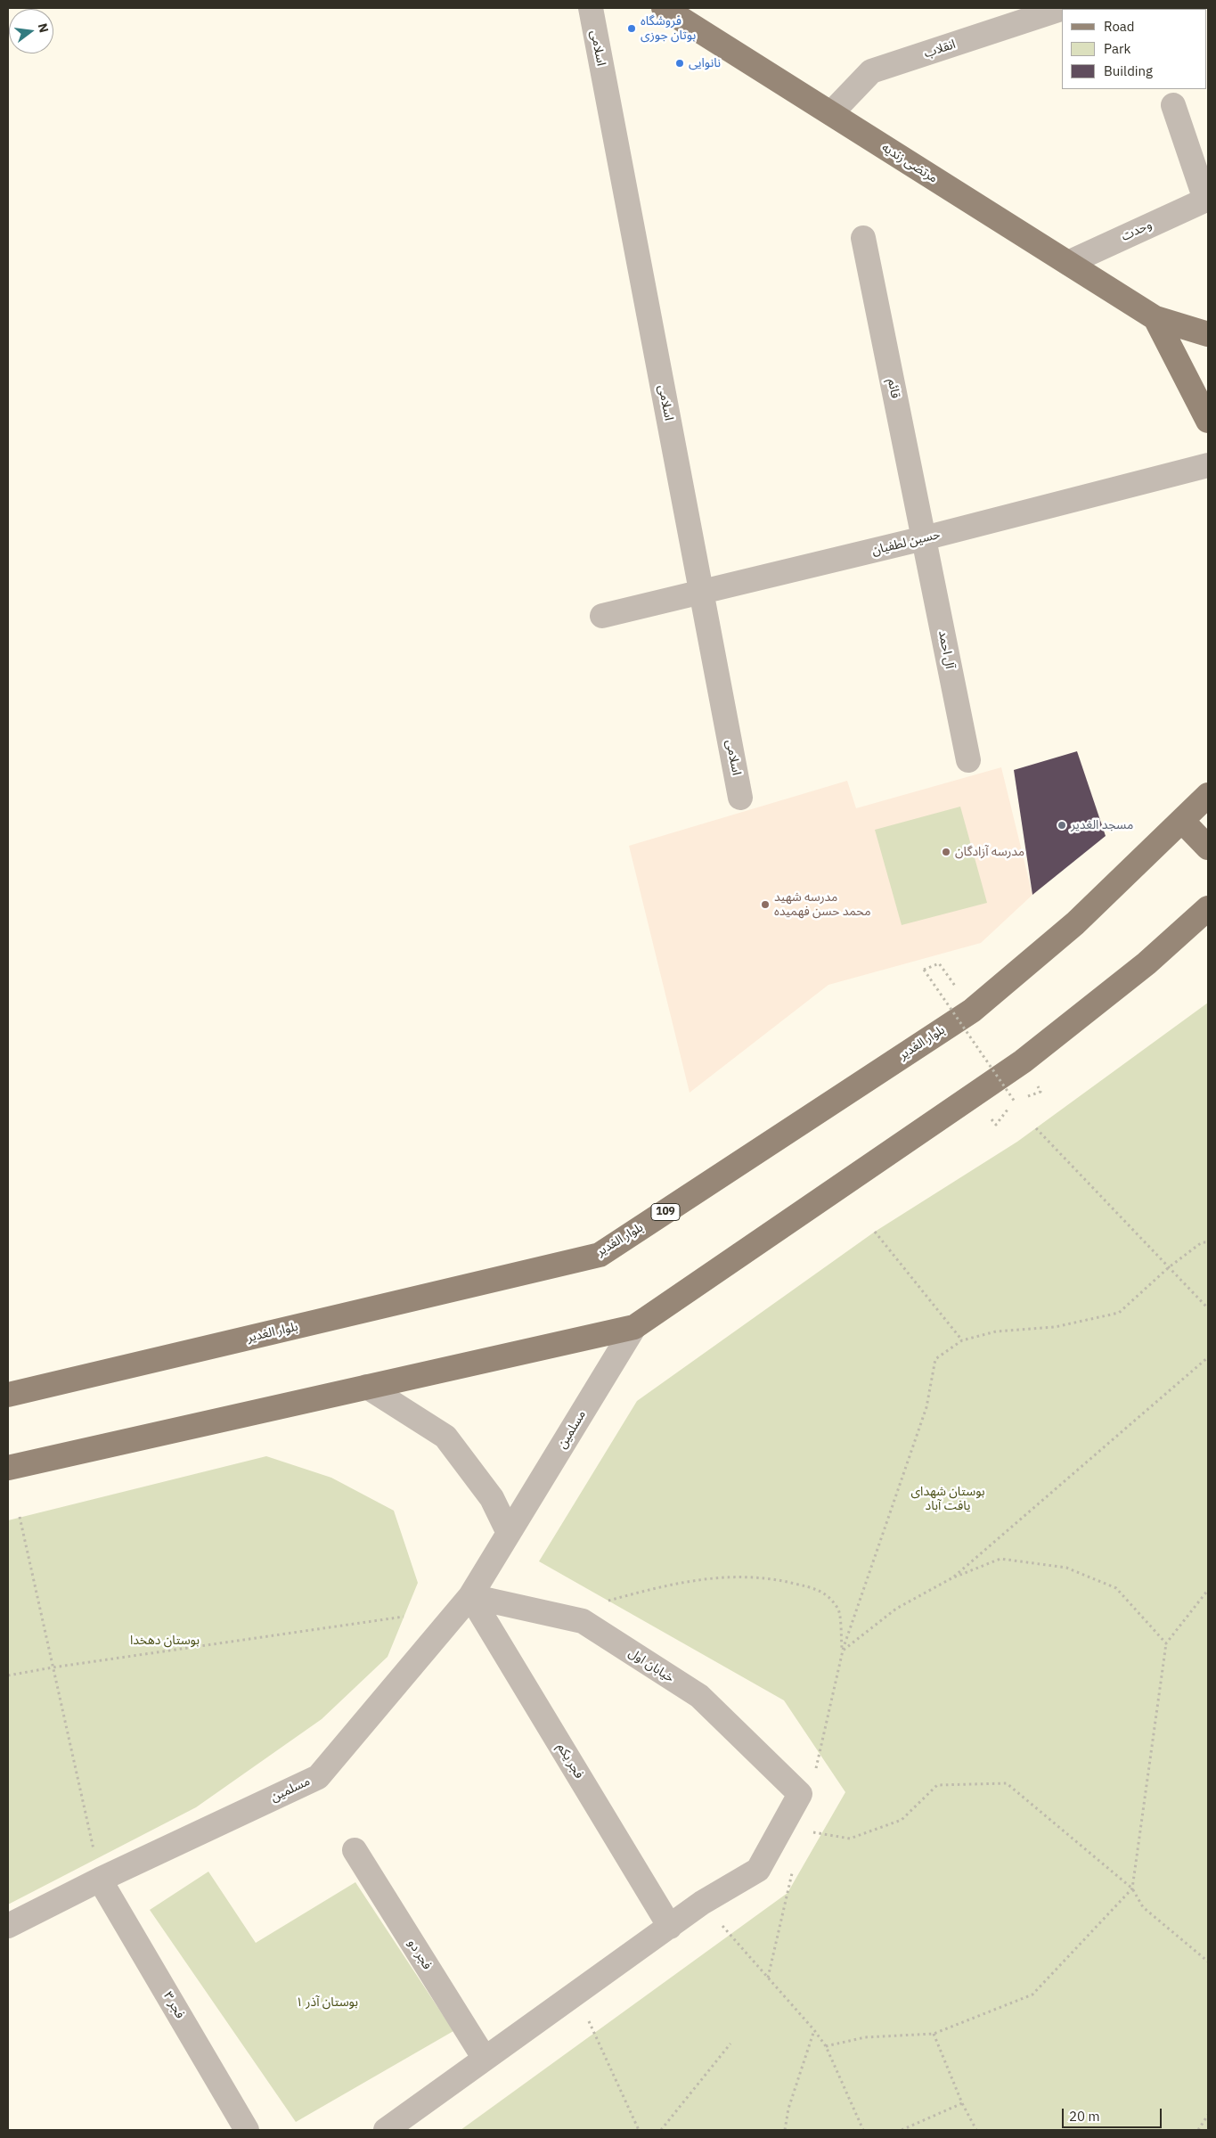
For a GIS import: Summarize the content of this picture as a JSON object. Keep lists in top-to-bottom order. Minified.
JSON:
{"streets":{"main road":["مرتضی زندیه","بلوار الغدیر","109"],"street":["اسلامی","انقلاب","وحدت","قائم","حسین لطفیان","آل احمد","مسلمین","خیابان اول","فجر یکم","فجر دو","فجر ۳"]},"crossings":[["اسلامی","حسین لطفیان"],["انقلاب","مرتضی زندیه"],["مرتضی زندیه","وحدت"],["قائم","حسین لطفیان"],["قائم","آل احمد"],["حسین لطفیان","آل احمد"],["مسلمین","خیابان اول"],["مسلمین","فجر یکم"],["مسلمین","فجر ۳"],["خیابان اول","فجر یکم"]],"parks":["بوستان شهدای یافت آباد","بوستان دهخدا","بوستان آذر ۱"],"places":["فروشگاه بوتان جوزی","نانوایی","مسجد الغدیر","مدرسه آزادگان","مدرسه شهید محمد حسن فهمیده"],"legend":["Road","Park","Building"],"scale_bar":"20 m","north":"right"}
